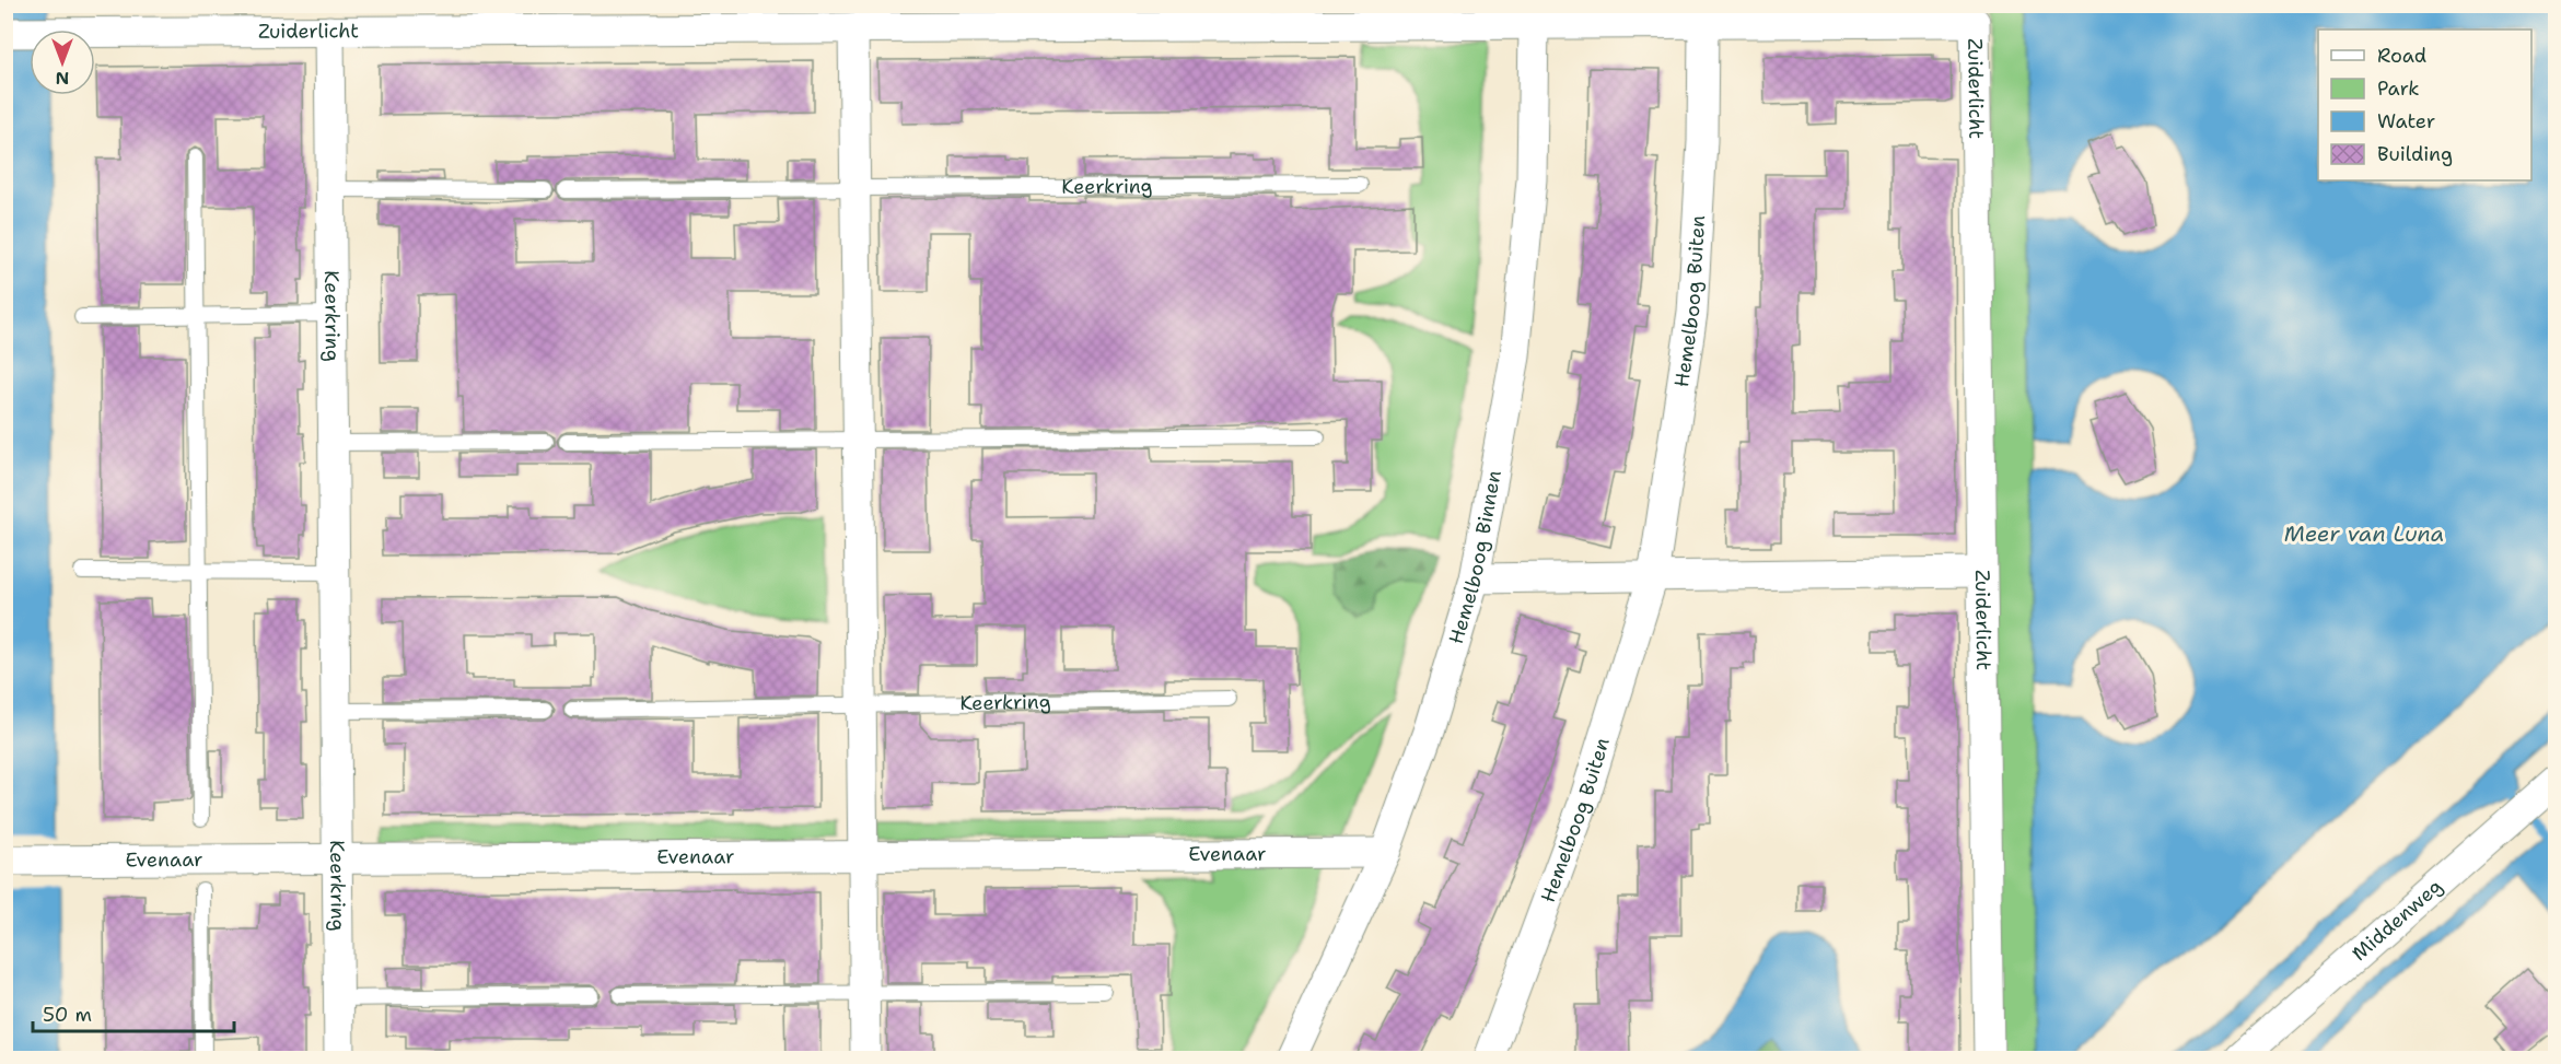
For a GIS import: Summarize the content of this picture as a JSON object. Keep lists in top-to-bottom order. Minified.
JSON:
{"streets":{"street":["Zuiderlicht","Keerkring","Hemelboog Buiten","Hemelboog Binnen","Evenaar","Middenweg"]},"crossings":[["Zuiderlicht","Keerkring"],["Zuiderlicht","Hemelboog Buiten"],["Zuiderlicht","Hemelboog Binnen"],["Keerkring","Evenaar"],["Hemelboog Binnen","Evenaar"]],"water":["Meer van Luna"],"legend":["Road","Park","Water","Building"],"scale_bar":"50 m","north":"bottom"}
